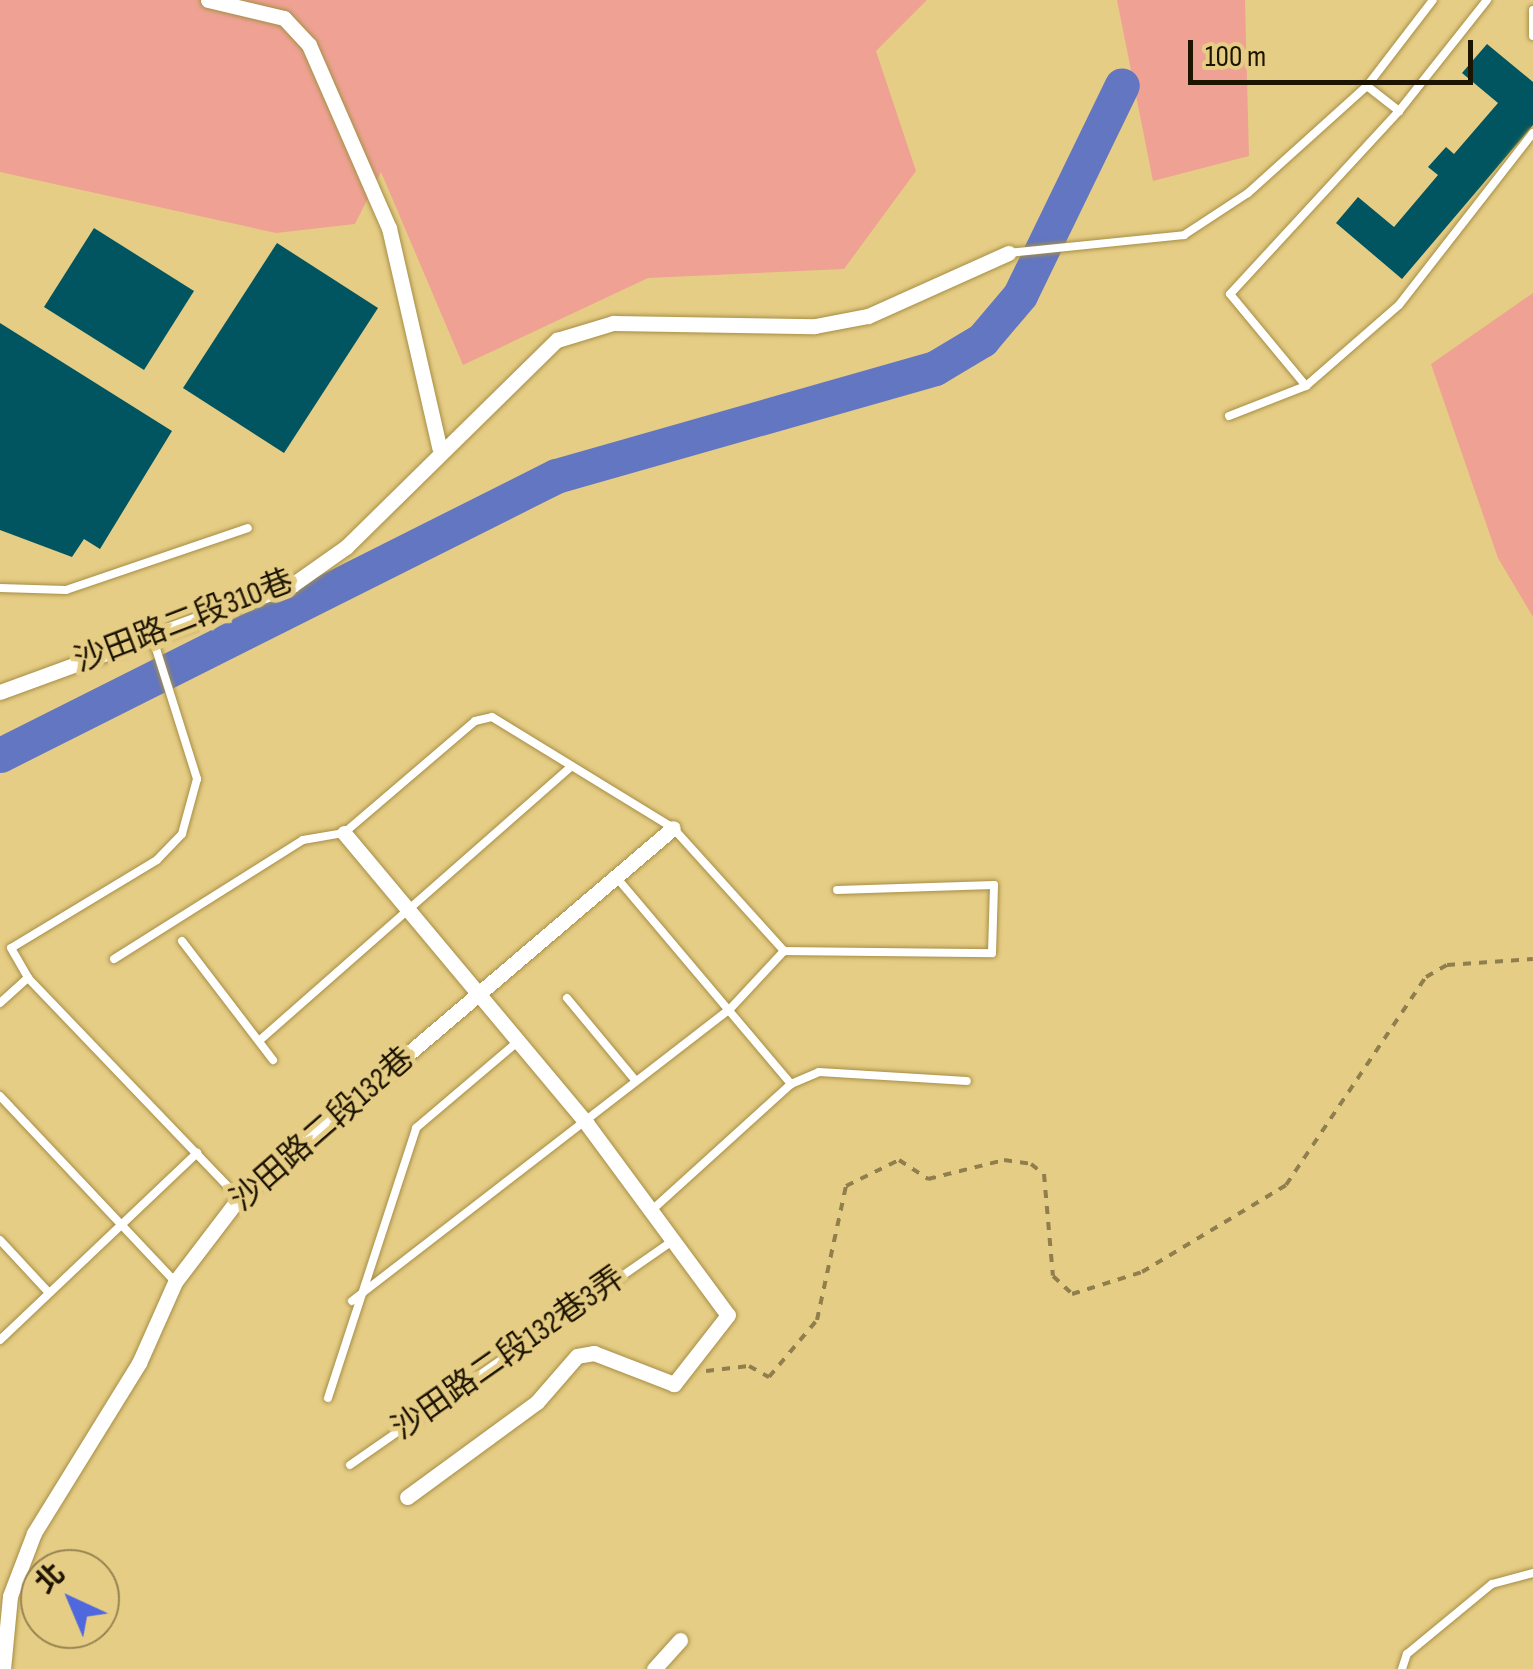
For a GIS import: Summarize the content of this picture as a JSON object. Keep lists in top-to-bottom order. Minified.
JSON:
{"streets":{"street":["沙田路二段310巷","沙田路二段132巷"],"lane":["沙田路二段132巷3弄"]},"scale_bar":"100 m","north":"top left"}
